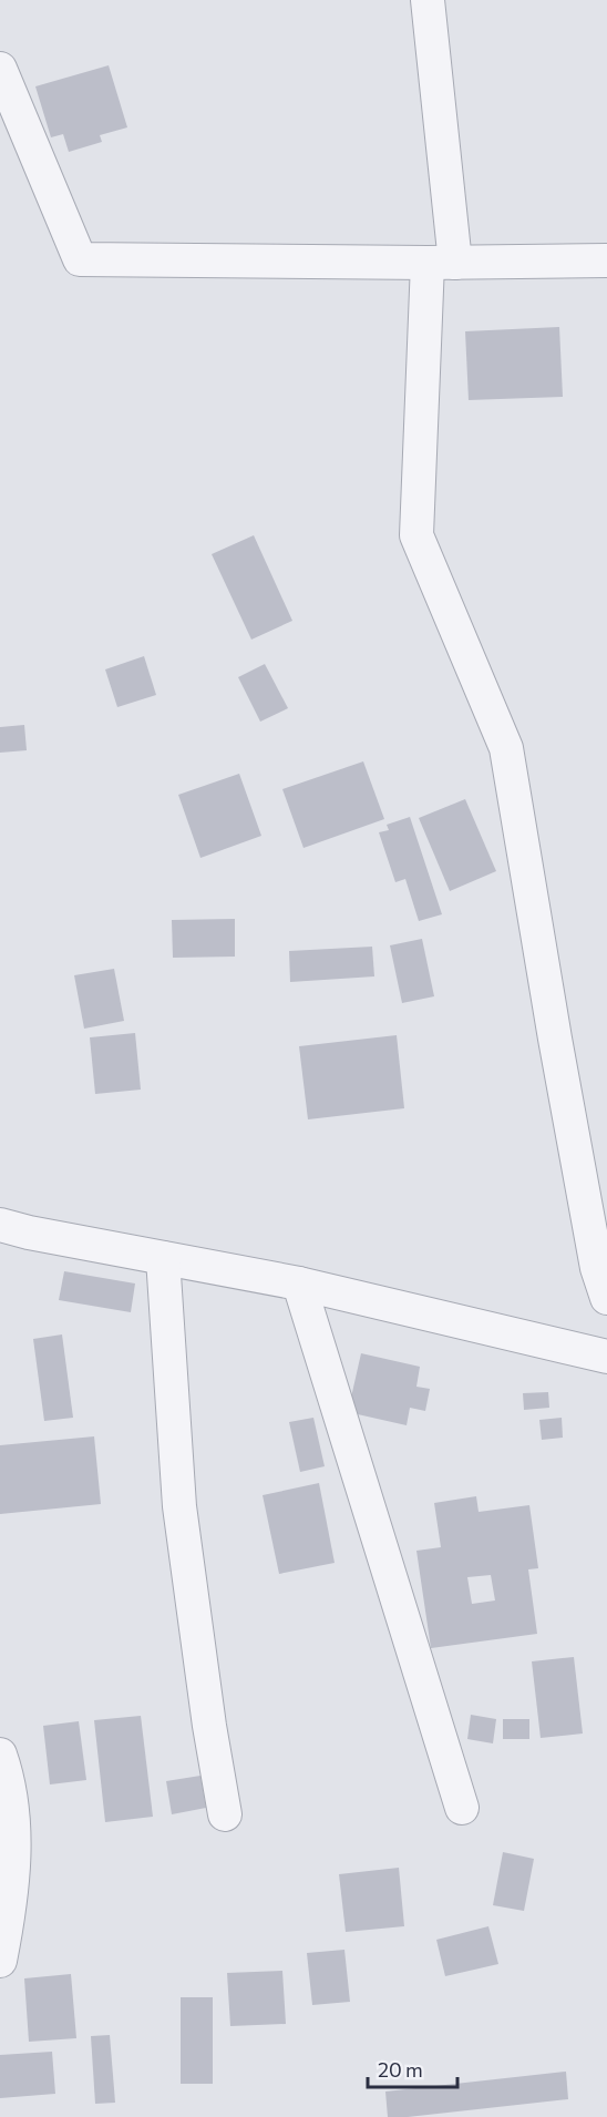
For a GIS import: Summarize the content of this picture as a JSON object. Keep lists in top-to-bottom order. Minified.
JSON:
{"scale_bar":"20 m"}
